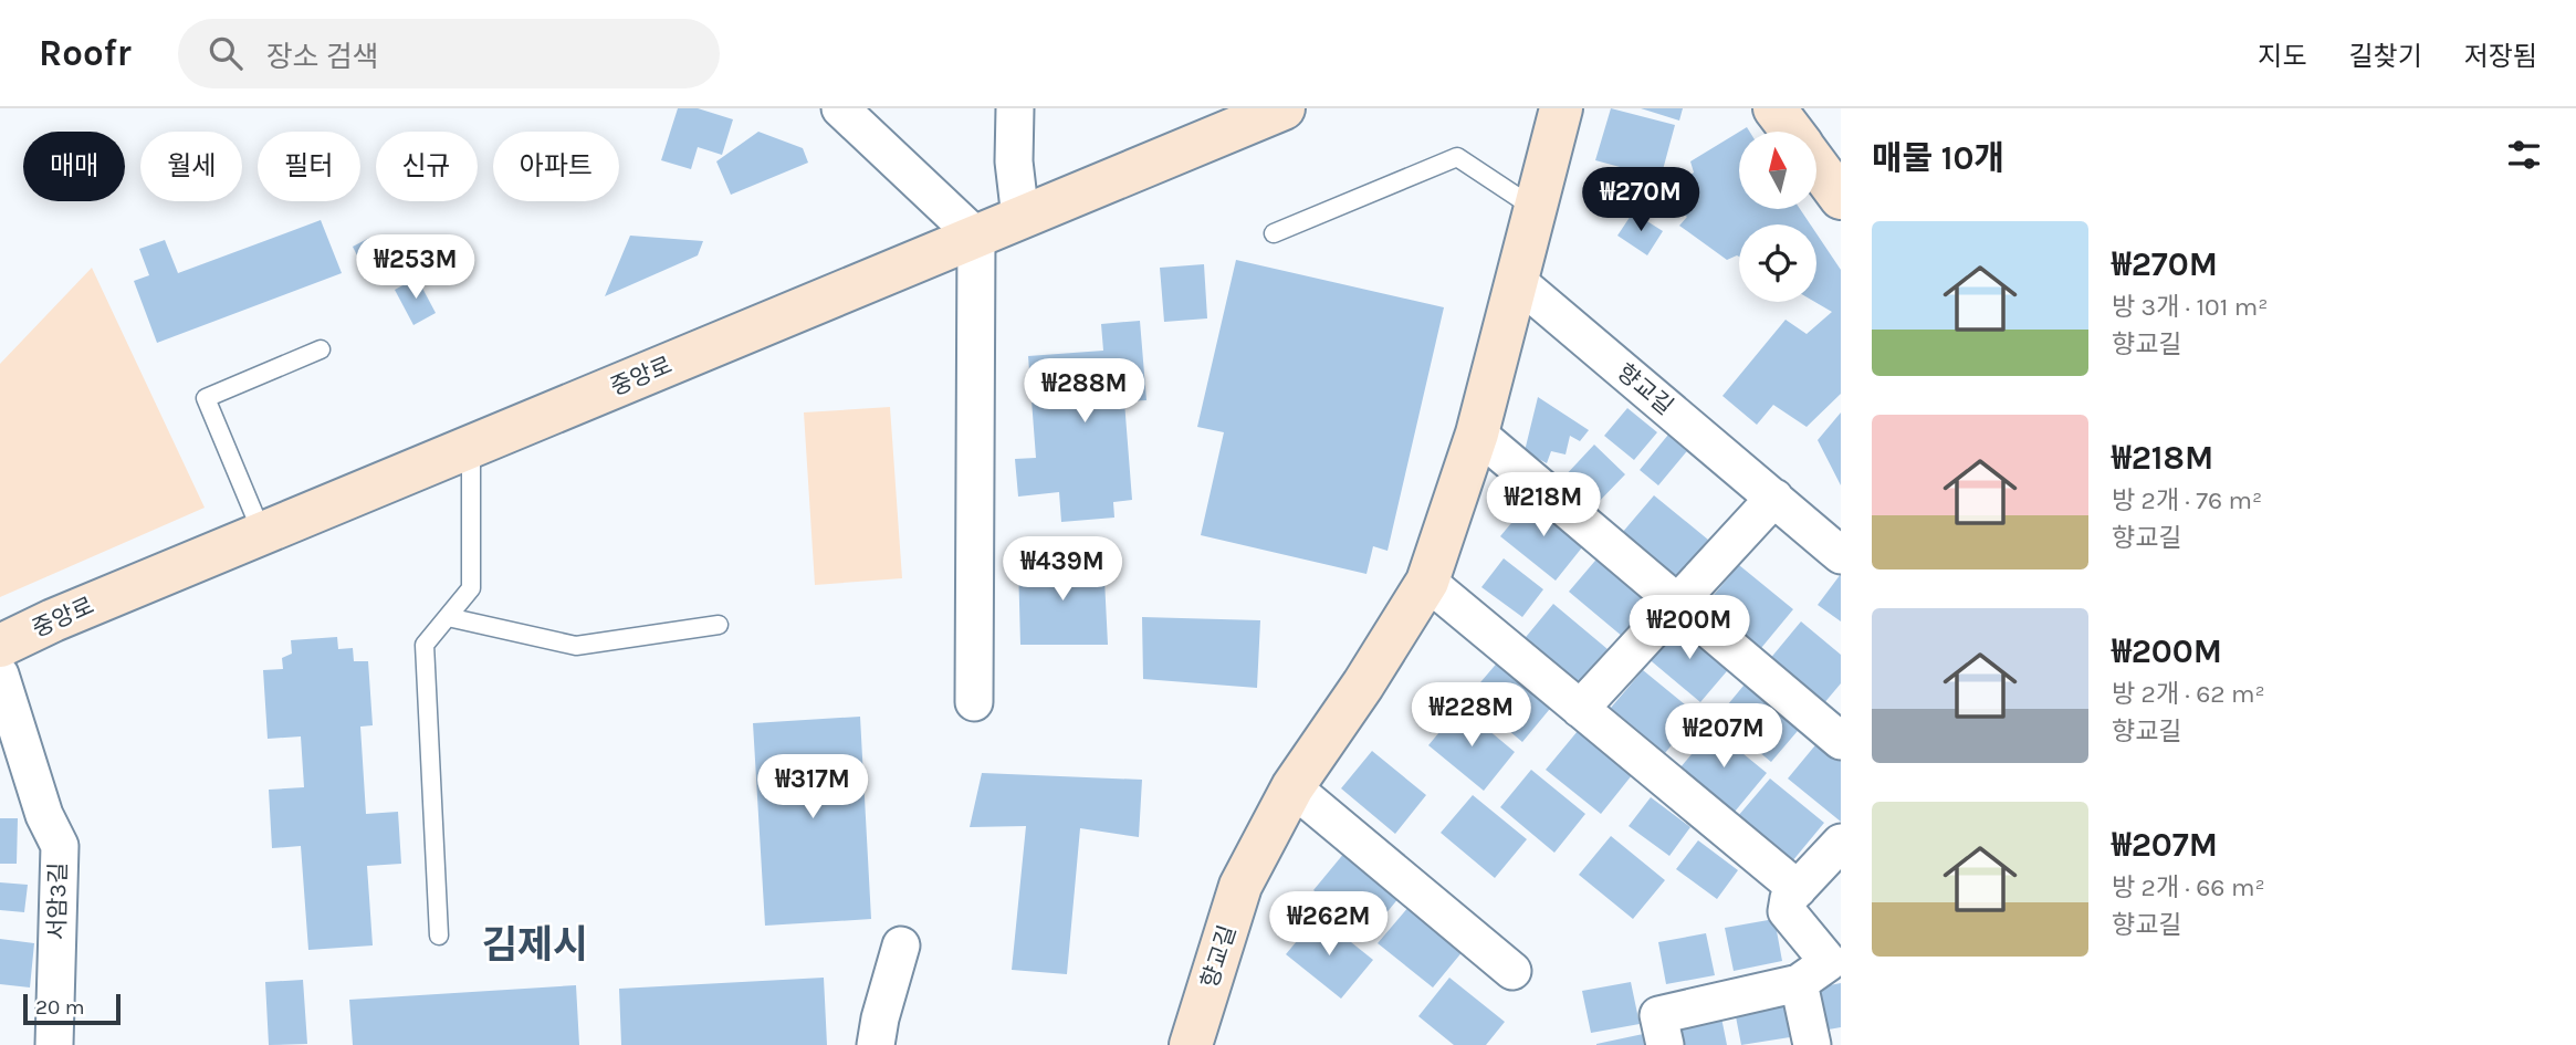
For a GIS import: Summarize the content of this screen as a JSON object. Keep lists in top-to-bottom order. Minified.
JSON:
{"streets":{"street":["중앙로","향교길","서암3길"]},"districts":["김제시"],"scale_bar":"20 m","north":"top","page":{"header":"Roofr","search":"장소 검색","nav":["지도","길찾기","저장됨"],"heading":"매물 10개","chip":["매매","월세","필터","신규","아파트"],"price":["₩270M","₩253M","₩288M","₩218M","₩439M","₩200M","₩228M","₩207M","₩317M","₩262M"],"list":[{"name":"₩270M","note":"방 3개 · 101 m² · 향교길"},{"name":"₩218M","note":"방 2개 · 76 m² · 향교길"},{"name":"₩200M","note":"방 2개 · 62 m² · 향교길"},{"name":"₩207M","note":"방 2개 · 66 m² · 향교길"}],"scale":"20 m"}}
